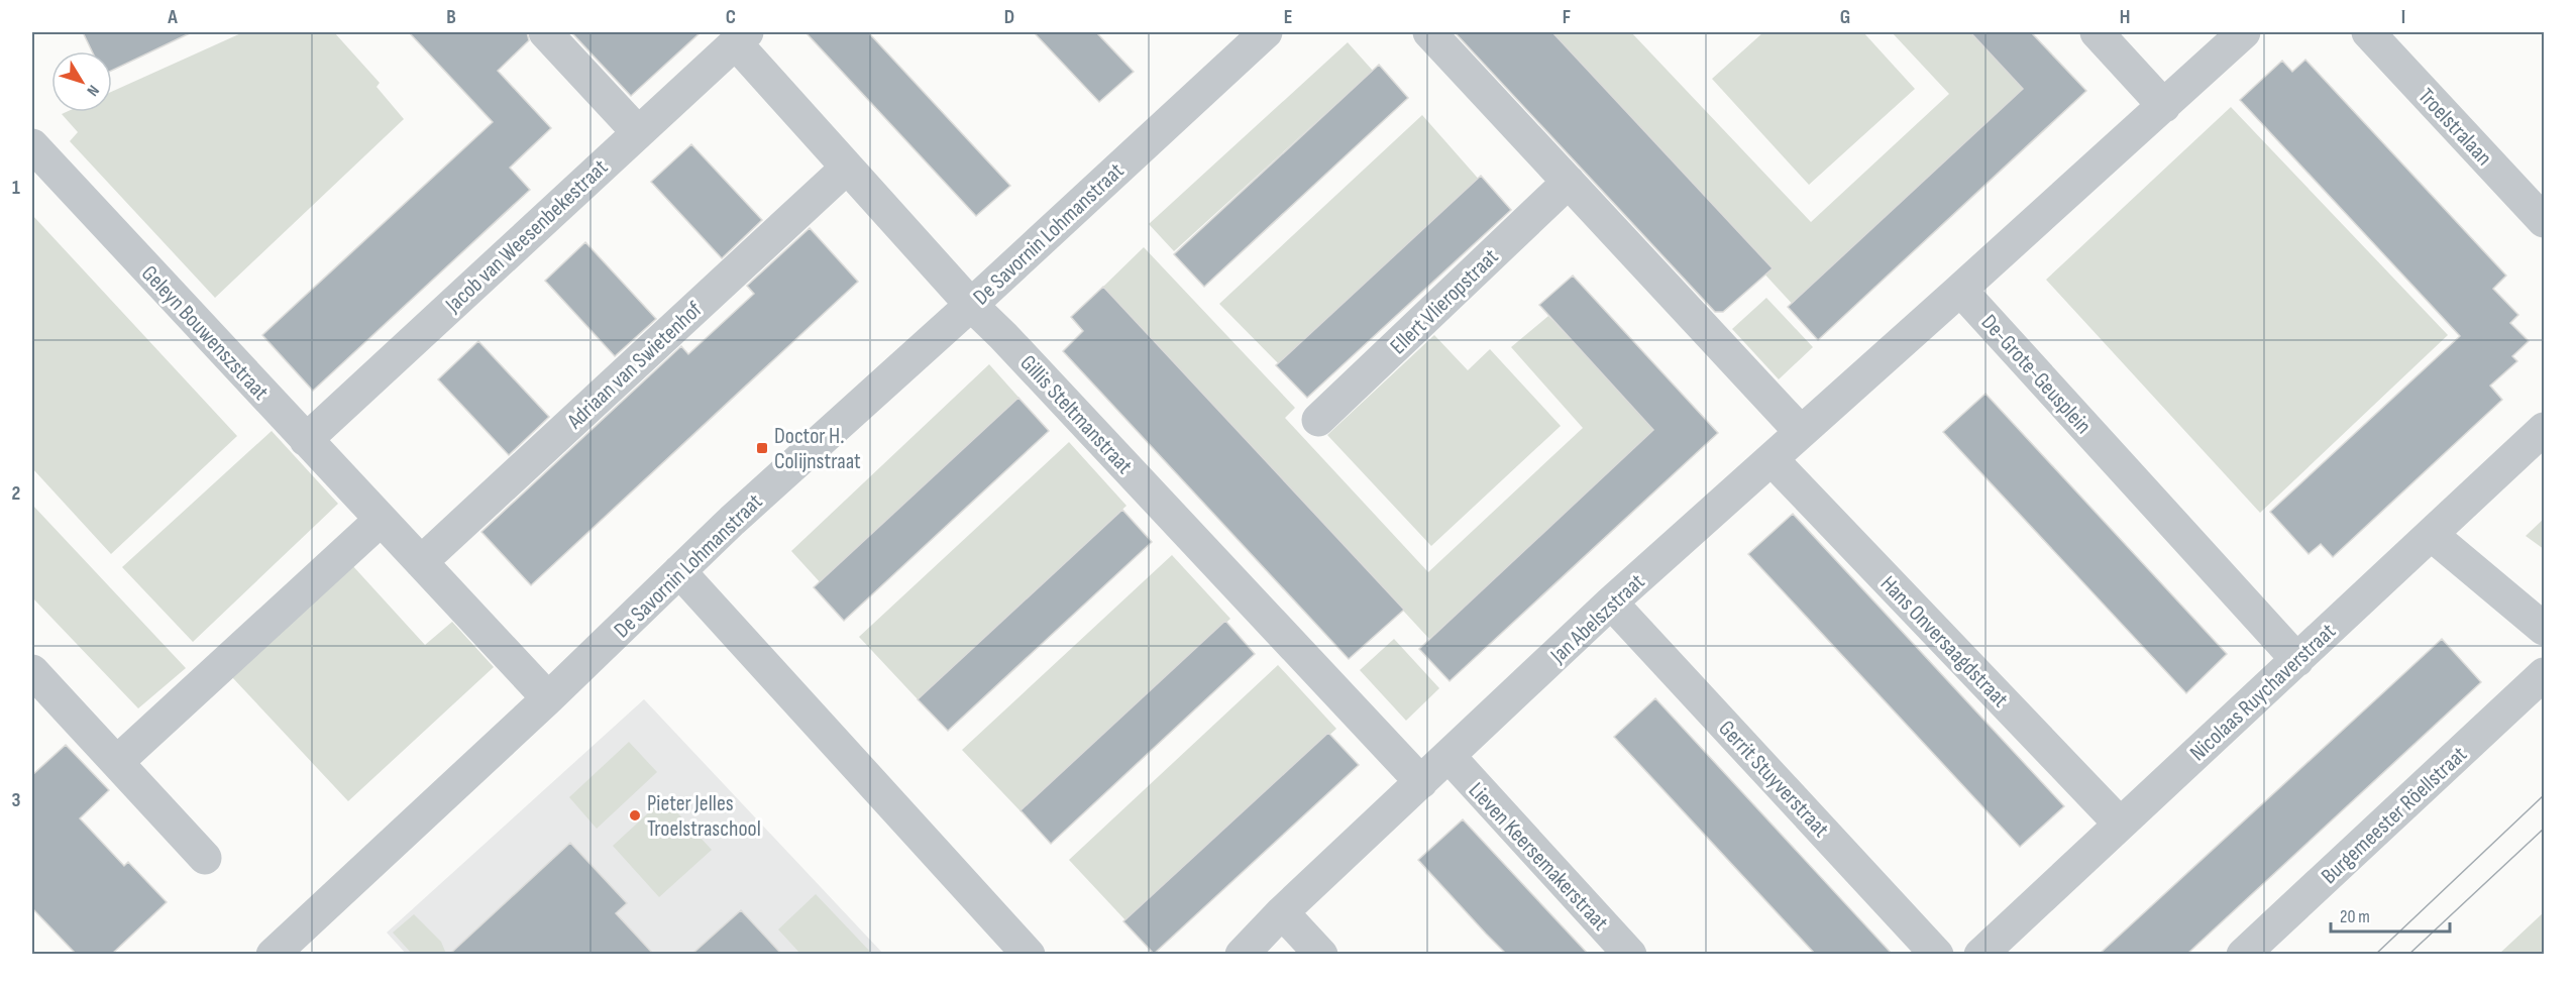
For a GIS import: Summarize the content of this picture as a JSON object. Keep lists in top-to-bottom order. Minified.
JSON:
{"streets":{"street":["Troelstralaan","De Savornin Lohmanstraat","Jacob van Weesenbekestraat","Ellert Vlieropstraat","Geleyn Bouwenszstraat","Adriaan van Swietenhof","De-Grote-Geusplein","Gillis Steltmanstraat","Jan Abelszstraat","Hans Onversaagdstraat","Nicolaas Ruychaverstraat","Gerrit Stuyverstraat","Burgemeester Röellstraat","Lieven Keersemakerstraat"]},"crossings":[["De Savornin Lohmanstraat","Geleyn Bouwenszstraat"],["De Savornin Lohmanstraat","Gillis Steltmanstraat"],["Jacob van Weesenbekestraat","Geleyn Bouwenszstraat"],["Jacob van Weesenbekestraat","Gillis Steltmanstraat"],["Geleyn Bouwenszstraat","Adriaan van Swietenhof"],["Adriaan van Swietenhof","Gillis Steltmanstraat"],["De-Grote-Geusplein","Jan Abelszstraat"],["De-Grote-Geusplein","Nicolaas Ruychaverstraat"],["Gillis Steltmanstraat","Jan Abelszstraat"],["Jan Abelszstraat","Hans Onversaagdstraat"],["Jan Abelszstraat","Gerrit Stuyverstraat"],["Jan Abelszstraat","Lieven Keersemakerstraat"],["Hans Onversaagdstraat","Nicolaas Ruychaverstraat"]],"places":{"transit":["Doctor H. Colijnstraat"],"other":["Pieter Jelles Troelstraschool"]},"scale_bar":"20 m","north":"bottom right","grid":{"columns":["A","B","C","D","E","F","G","H","I"],"rows":["1","2","3"]}}
